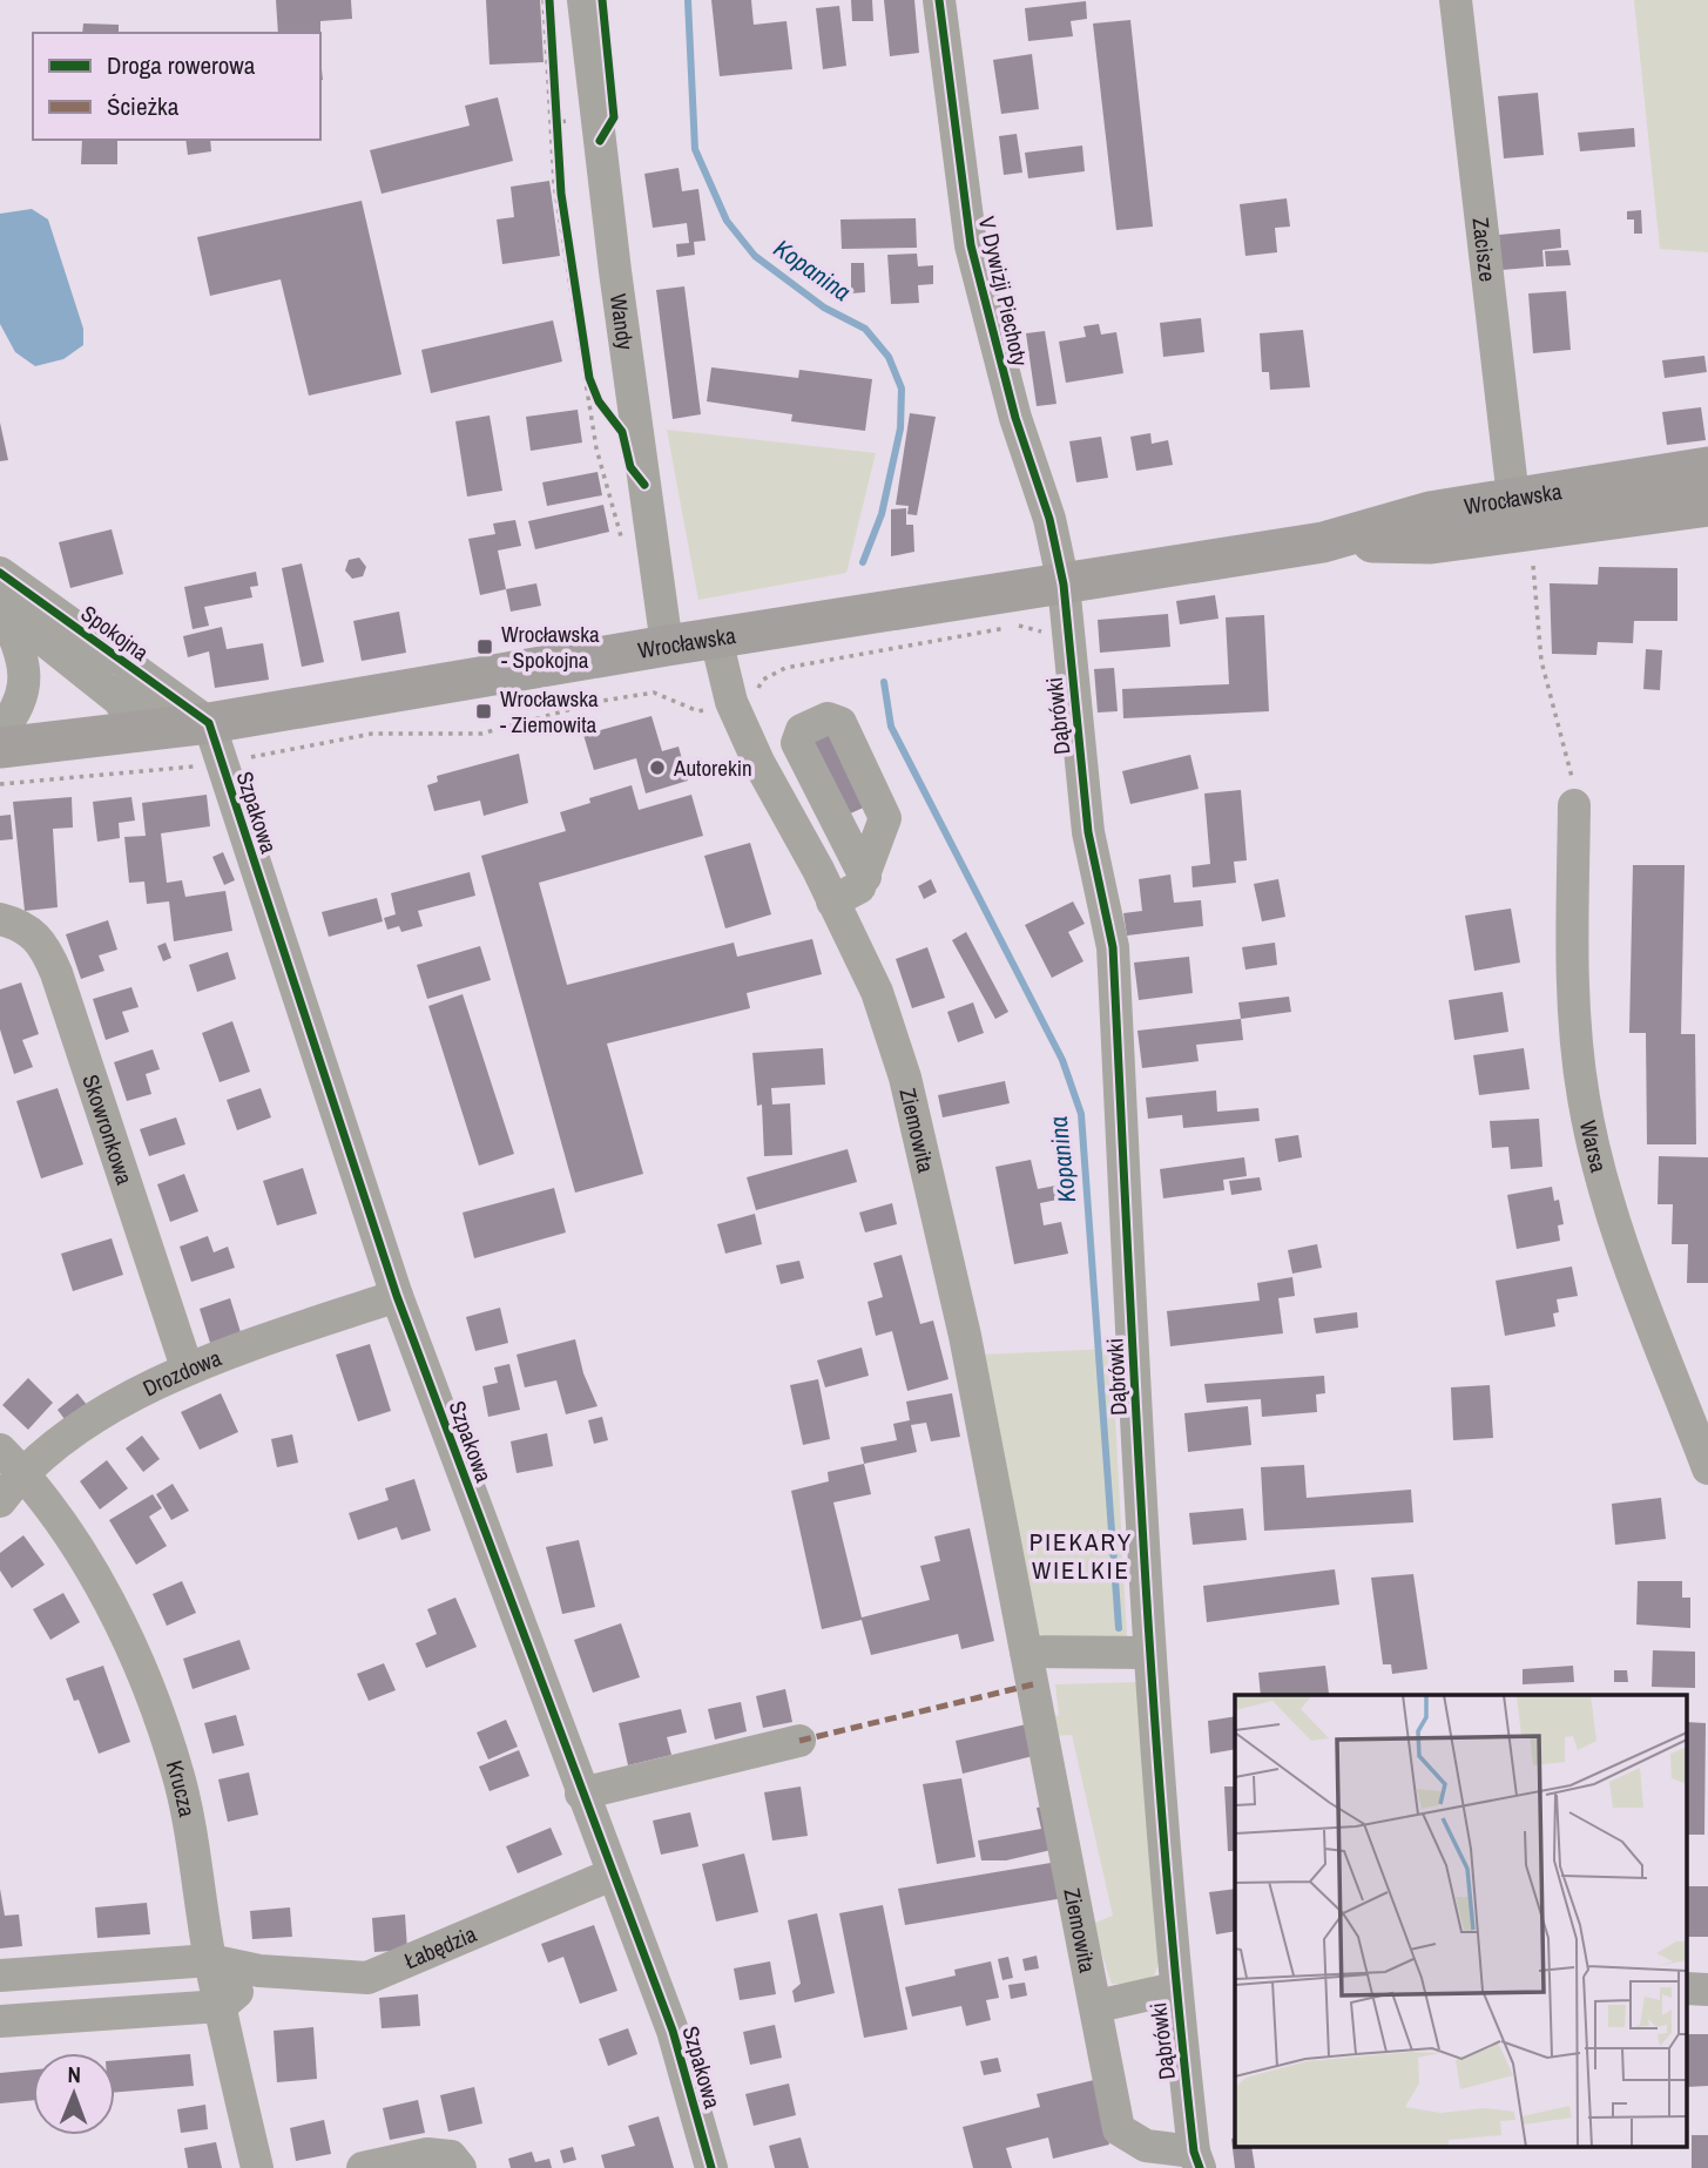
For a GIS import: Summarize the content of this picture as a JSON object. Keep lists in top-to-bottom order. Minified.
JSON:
{"streets":{"main road":["Wrocławska"],"street":["Zacisze","V Dywizji Piechoty","Wandy","Spokojna","Dąbrówki","Szpakowa","Ziemowita","Skowronkowa","Warsa","Drozdowa","Krucza","Łabędzia"]},"crossings":[["Zacisze","Wrocławska"],["V Dywizji Piechoty","Wrocławska"],["V Dywizji Piechoty","Dąbrówki"],["Wandy","Wrocławska"],["Wrocławska","Spokojna"],["Wrocławska","Dąbrówki"],["Wrocławska","Szpakowa"],["Wrocławska","Ziemowita"],["Spokojna","Szpakowa"],["Dąbrówki","Ziemowita"],["Szpakowa","Drozdowa"],["Szpakowa","Łabędzia"],["Skowronkowa","Drozdowa"],["Drozdowa","Krucza"],["Krucza","Łabędzia"]],"districts":["PIEKARY WIELKIE"],"water":["Kopanina"],"places":{"transit":["Wrocławska - Spokojna","Wrocławska - Ziemowita"],"other":["Autorekin"]},"legend":["Droga rowerowa","Ścieżka"],"north":"top"}
